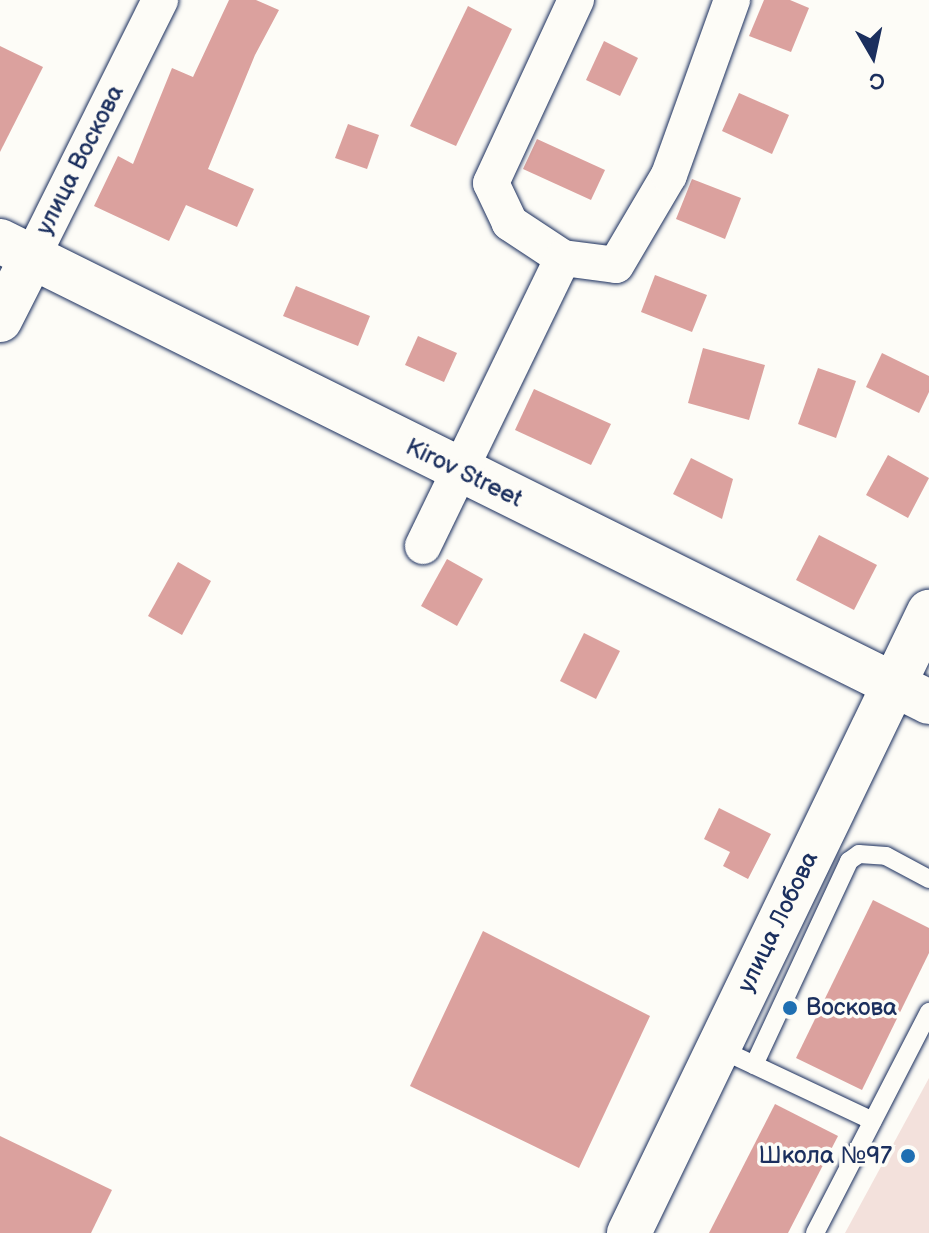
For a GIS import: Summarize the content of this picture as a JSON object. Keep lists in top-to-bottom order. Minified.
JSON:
{"streets":{"main road":["улица Воскова","Kirov Street","улица Лобова"]},"crossings":[["улица Воскова","Kirov Street"],["Kirov Street","улица Лобова"]],"places":["Воскова","Школа №97"],"north":"bottom"}
